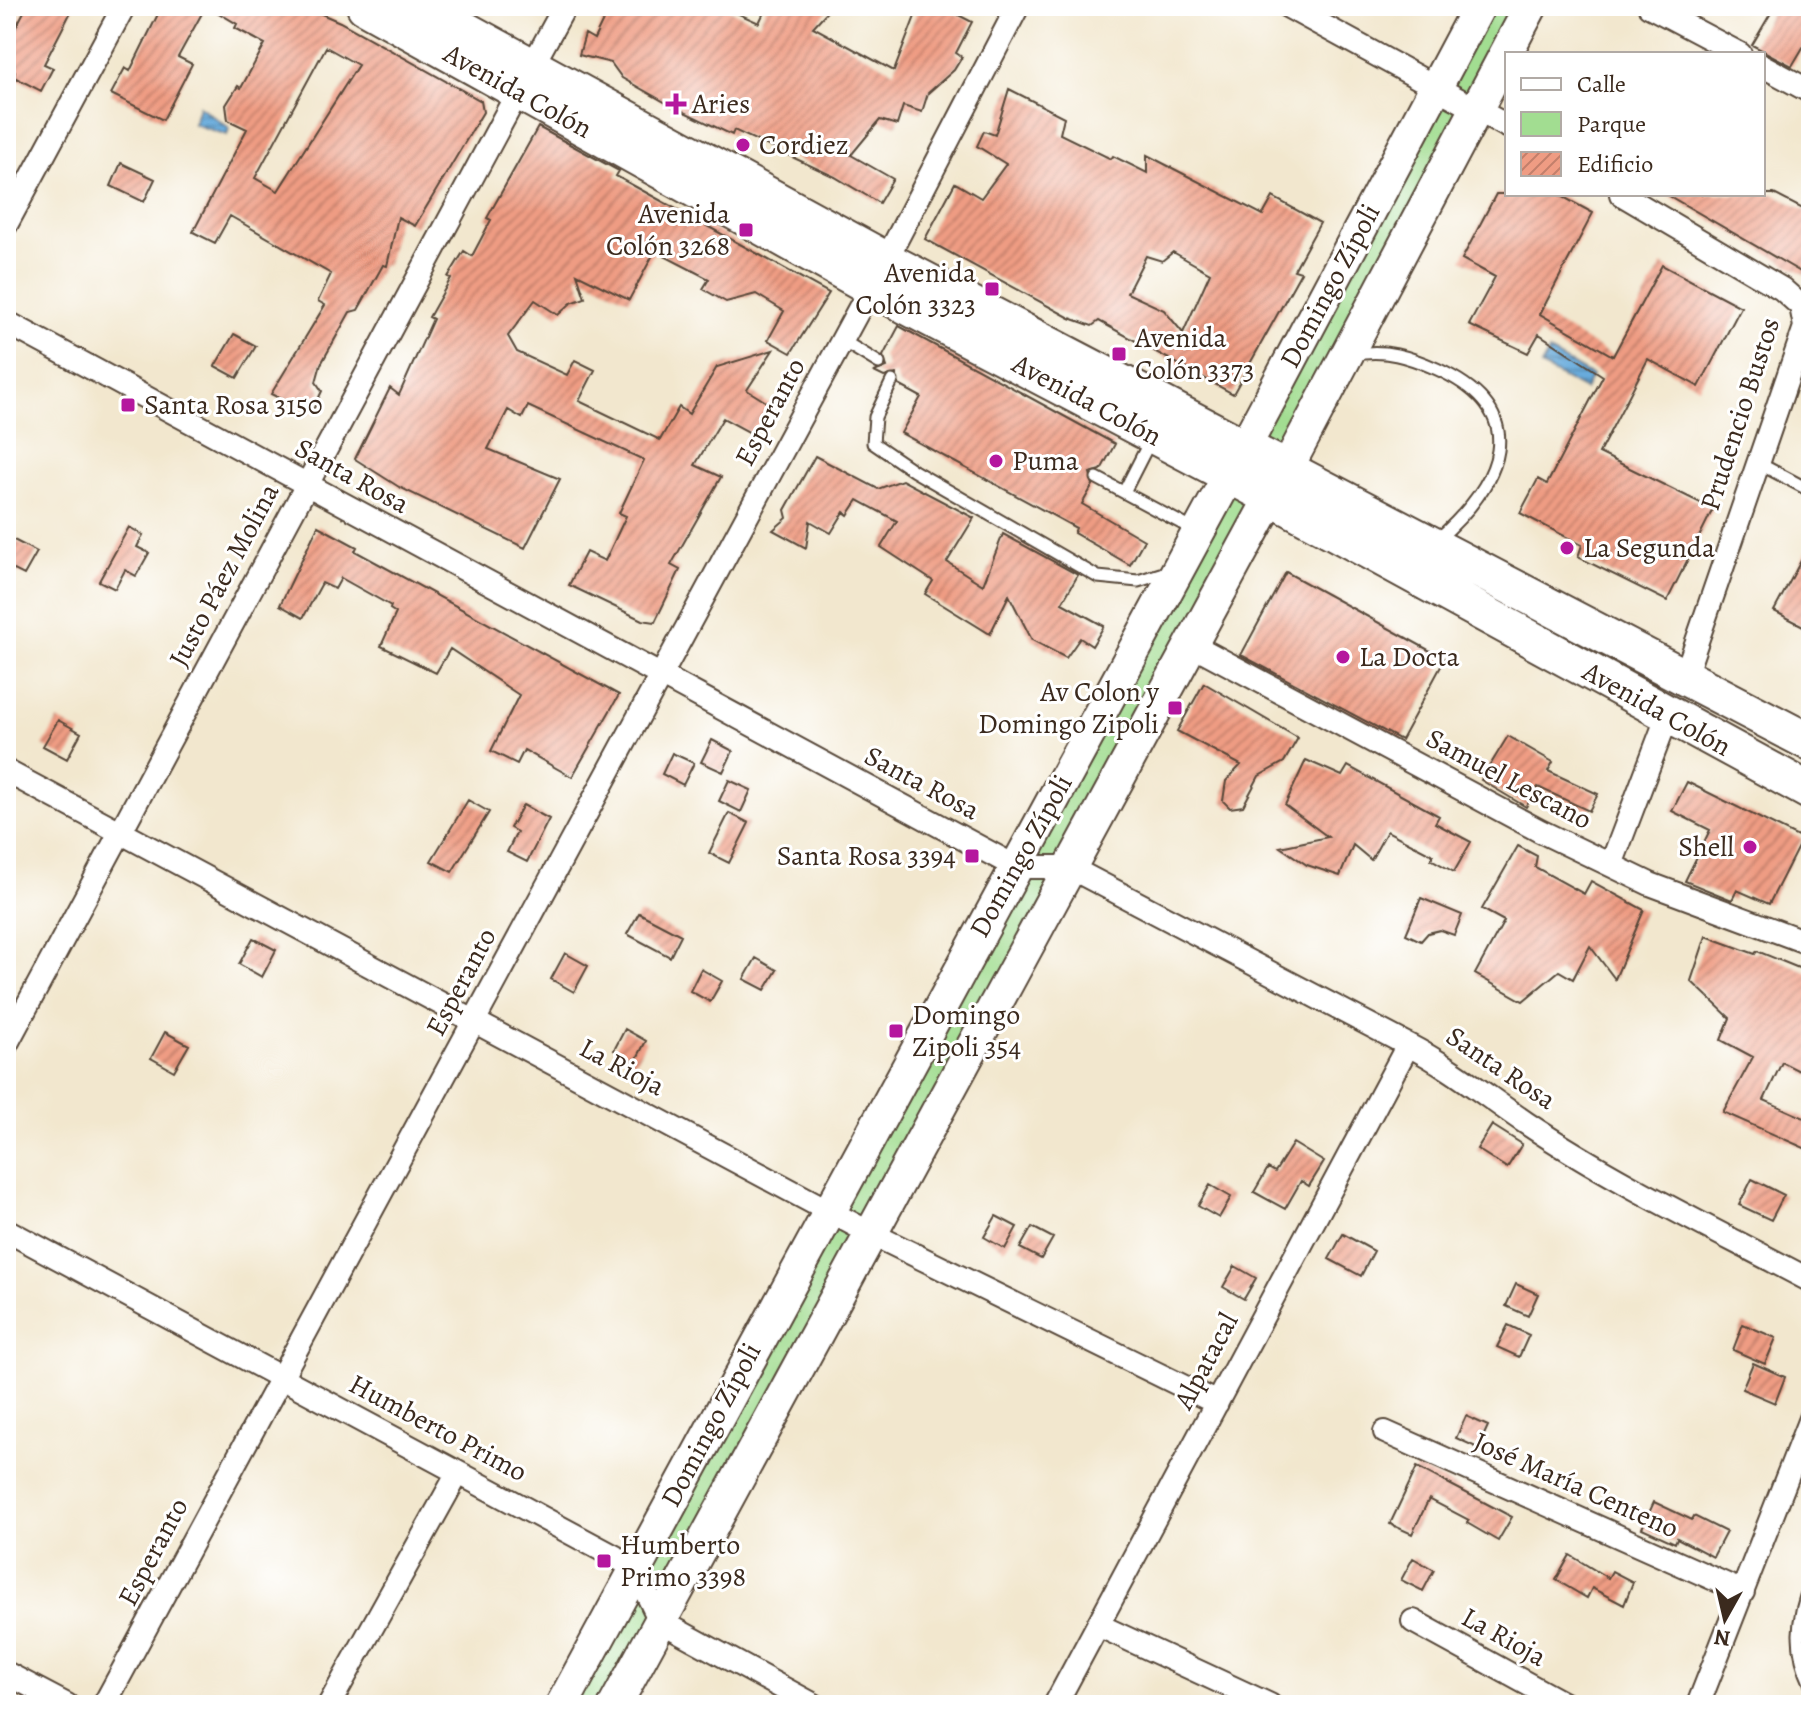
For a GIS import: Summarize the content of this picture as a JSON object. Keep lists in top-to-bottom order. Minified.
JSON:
{"streets":{"main road":["Avenida Colón","Domingo Zípoli"],"street":["Esperanto","Prudencio Bustos","Santa Rosa","Justo Páez Molina","Samuel Lescano","La Rioja","Alpatacal","Humberto Primo","José María Centeno"]},"crossings":[["Avenida Colón","Domingo Zípoli"],["Avenida Colón","Esperanto"],["Avenida Colón","Prudencio Bustos"],["Avenida Colón","Justo Páez Molina"],["Domingo Zípoli","Santa Rosa"],["Domingo Zípoli","Samuel Lescano"],["Domingo Zípoli","La Rioja"],["Domingo Zípoli","Humberto Primo"],["Esperanto","Santa Rosa"],["Esperanto","La Rioja"],["Esperanto","Humberto Primo"],["Santa Rosa","Justo Páez Molina"],["Santa Rosa","Alpatacal"],["Justo Páez Molina","La Rioja"],["La Rioja","Alpatacal"]],"places":{"health":["Aries"],"other":["Cordiez","Puma","La Segunda","La Docta","Shell"],"transit":["Avenida Colón 3268","Avenida Colón 3323","Avenida Colón 3373","Santa Rosa 3150","Av Colon y Domingo Zipoli","Santa Rosa 3394","Domingo Zipoli 354","Humberto Primo 3398"]},"legend":["Calle","Parque","Edificio"],"north":"bottom"}
